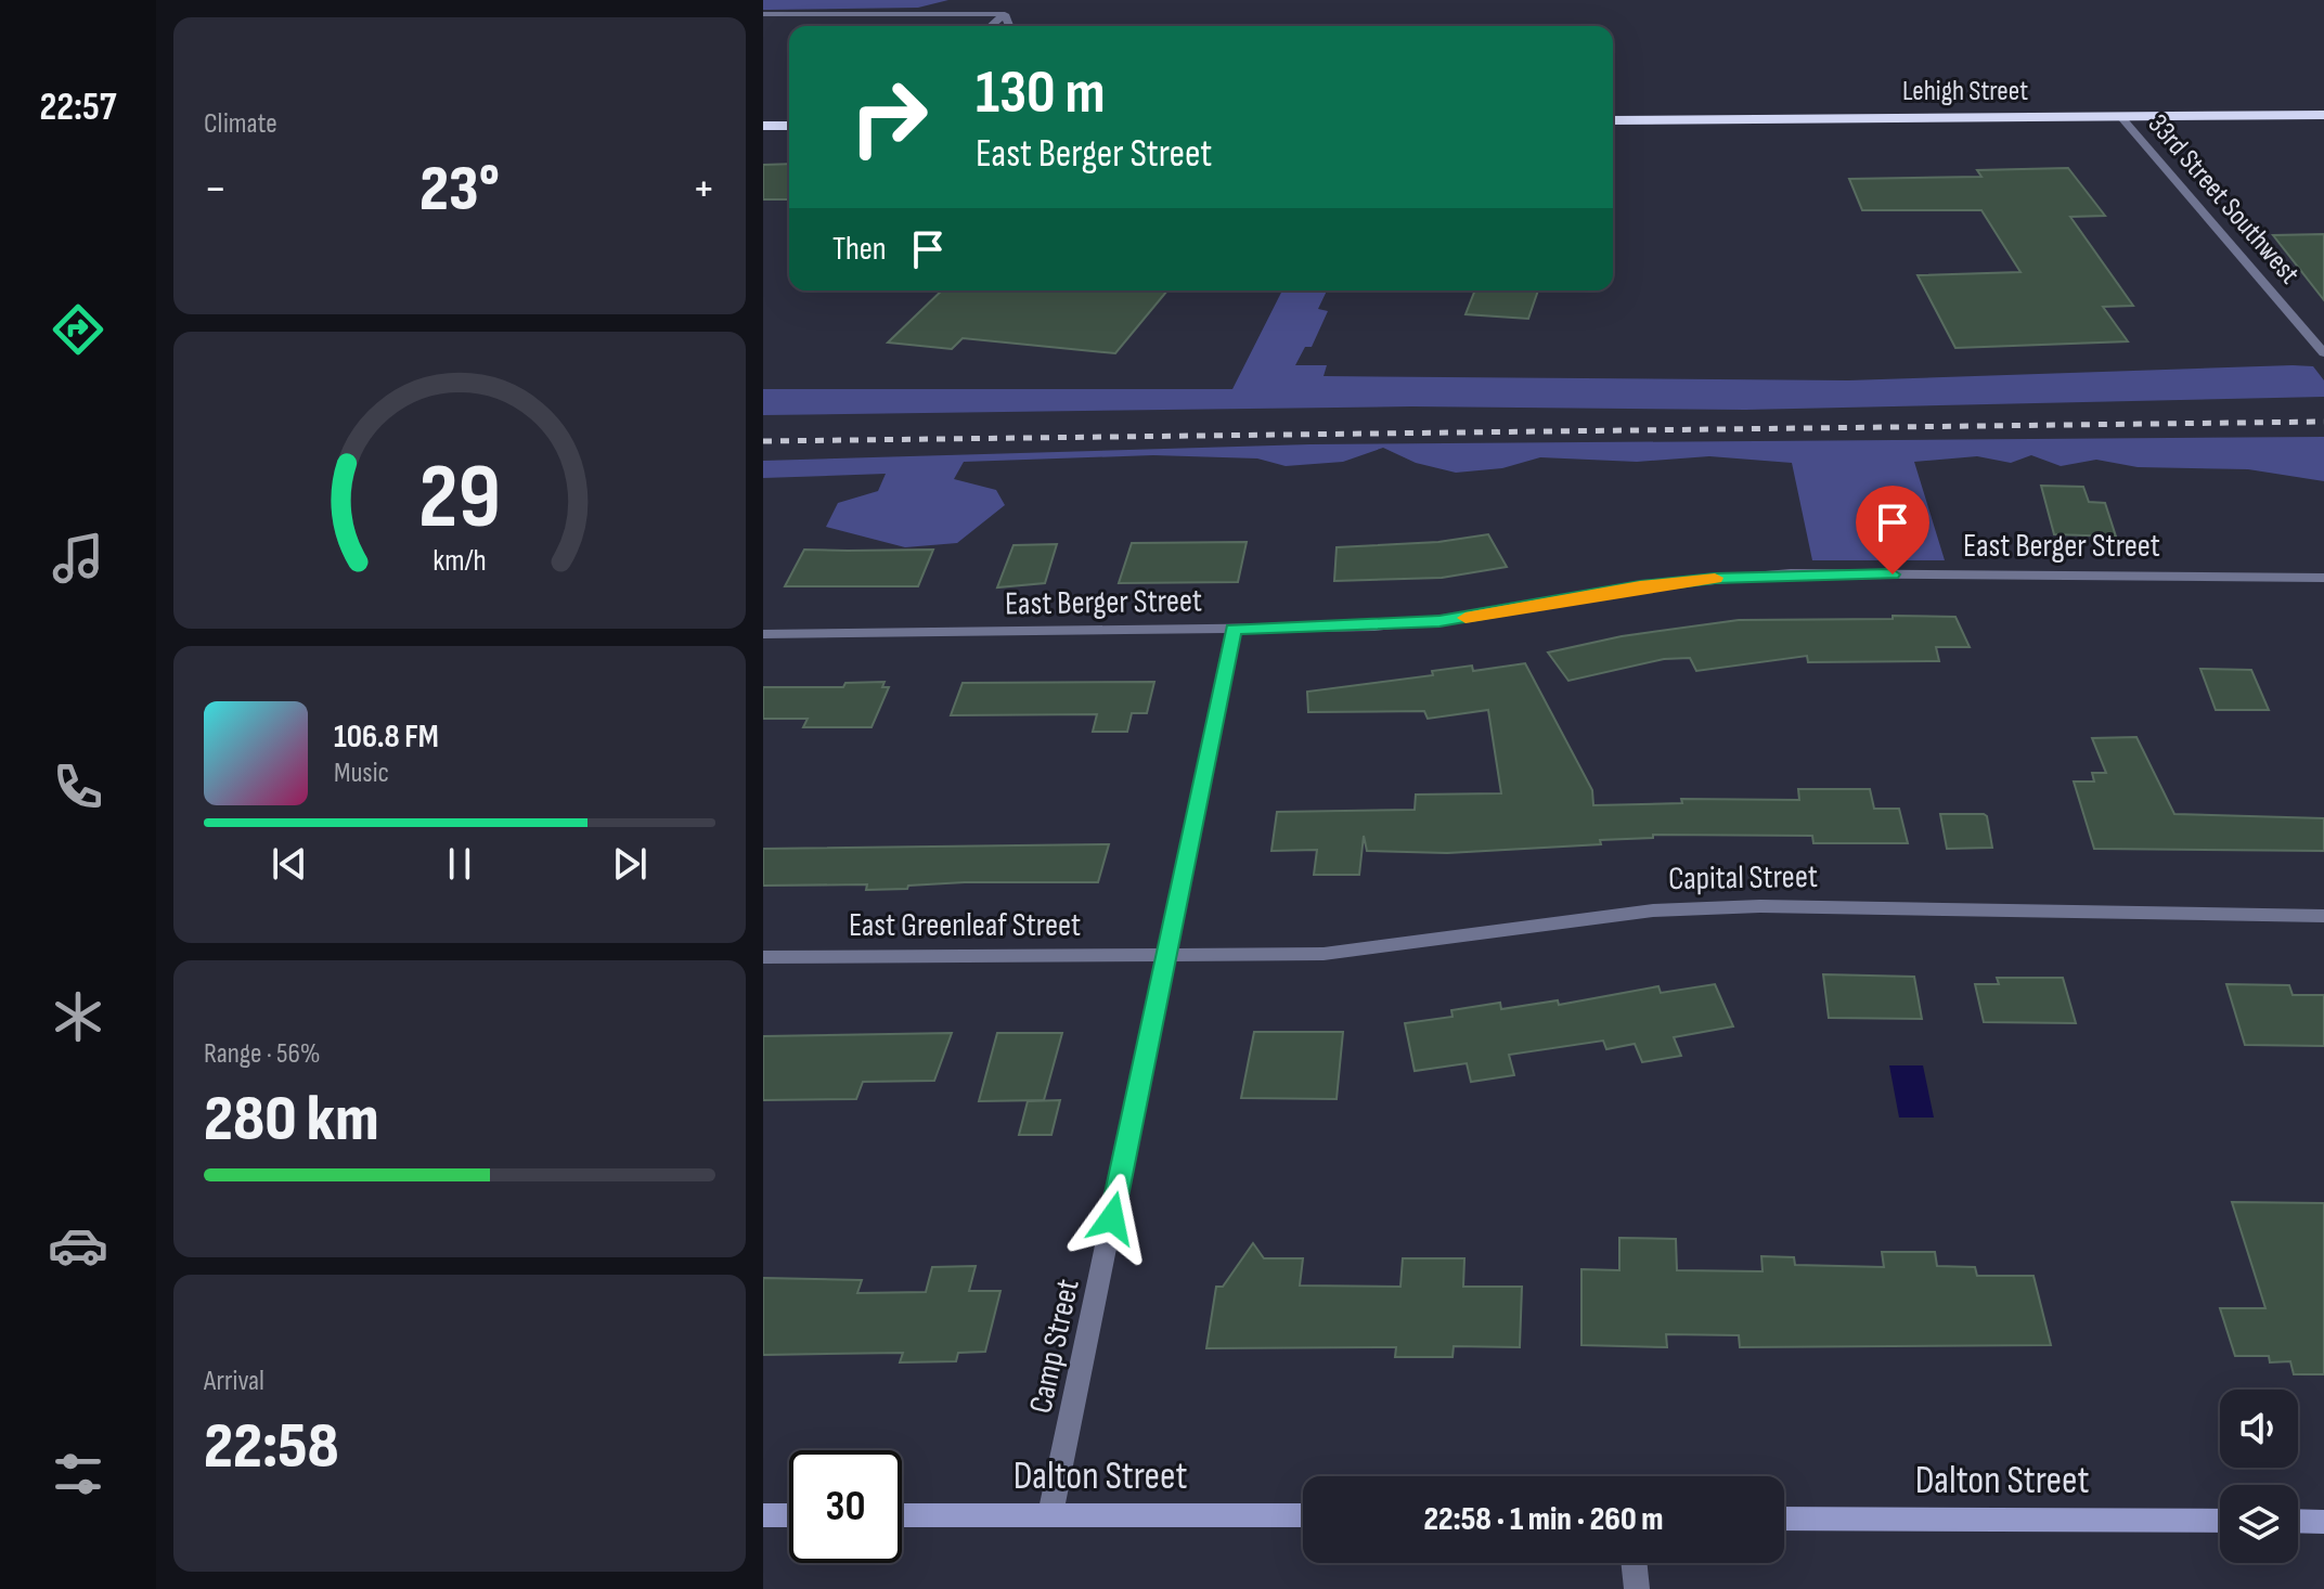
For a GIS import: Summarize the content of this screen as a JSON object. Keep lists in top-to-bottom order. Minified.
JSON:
{"streets":{"highway":["Lehigh Street"],"main road":["Dalton Street"],"street":["33rd Street Southwest","East Berger Street","Capital Street","East Greenleaf Street","Camp Street"]},"crossings":[["Lehigh Street","33rd Street Southwest"],["East Berger Street","Camp Street"],["Capital Street","East Greenleaf Street"],["Capital Street","Camp Street"],["East Greenleaf Street","Camp Street"],["Camp Street","Dalton Street"]],"page":{"tabs":"22:57","tile":["Climate",["Range · 56%","280 km"],["Arrival","22:58"]],"turn":["130 m","East Berger Street"],"heat":["−","23°","+"],"then":"Then","song":["106.8 FM","Music"],"limit":"30","trip":"22:58 · 1 min · 260 m","gauge":["29","km/h"]}}
